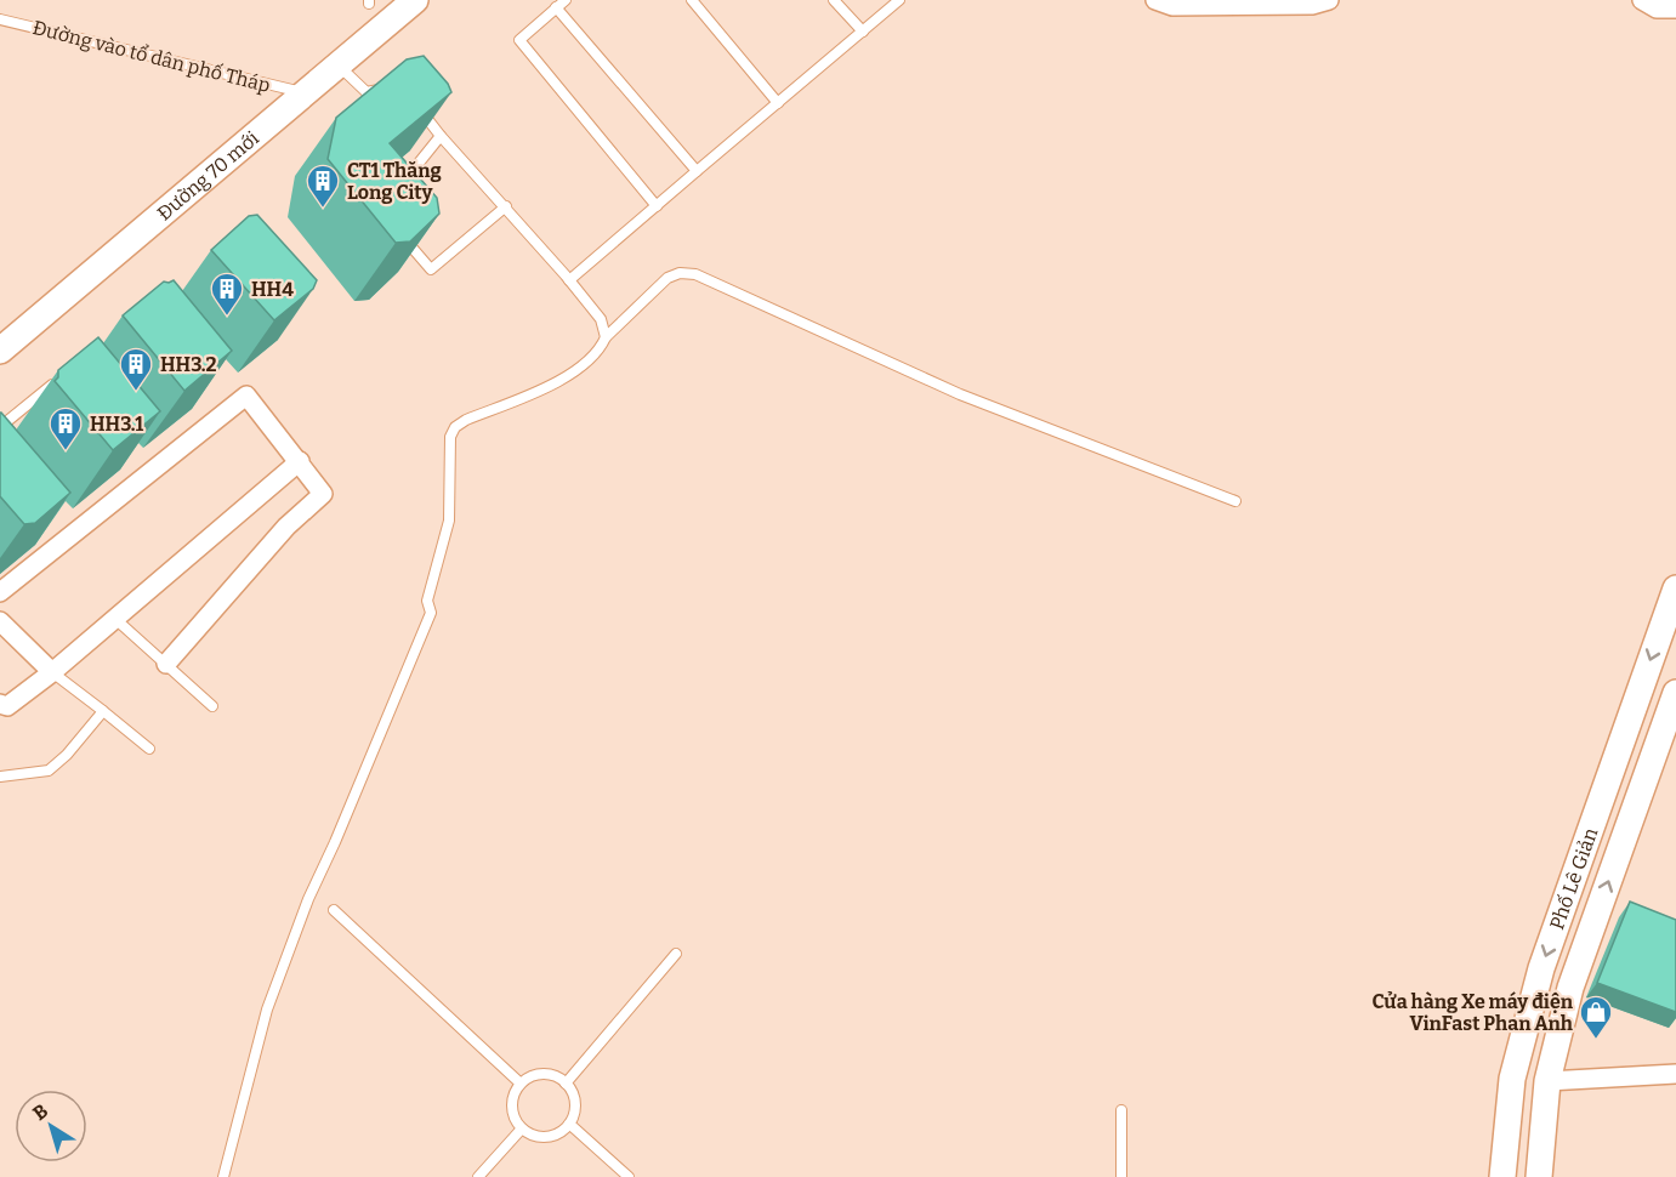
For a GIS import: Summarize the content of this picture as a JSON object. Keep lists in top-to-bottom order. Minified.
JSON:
{"streets":{"main road":["Đường 70 mới","Phố Lê Giản"],"lane":["Đường vào tổ dân phố Tháp"]},"crossings":[["Đường vào tổ dân phố Tháp","Đường 70 mới"]],"places":{"building":["CT1 Thăng Long City","HH4","HH3.2","HH3.1"],"shop":["Cửa hàng Xe máy điện VinFast Phan Anh"]},"north":"top left"}
